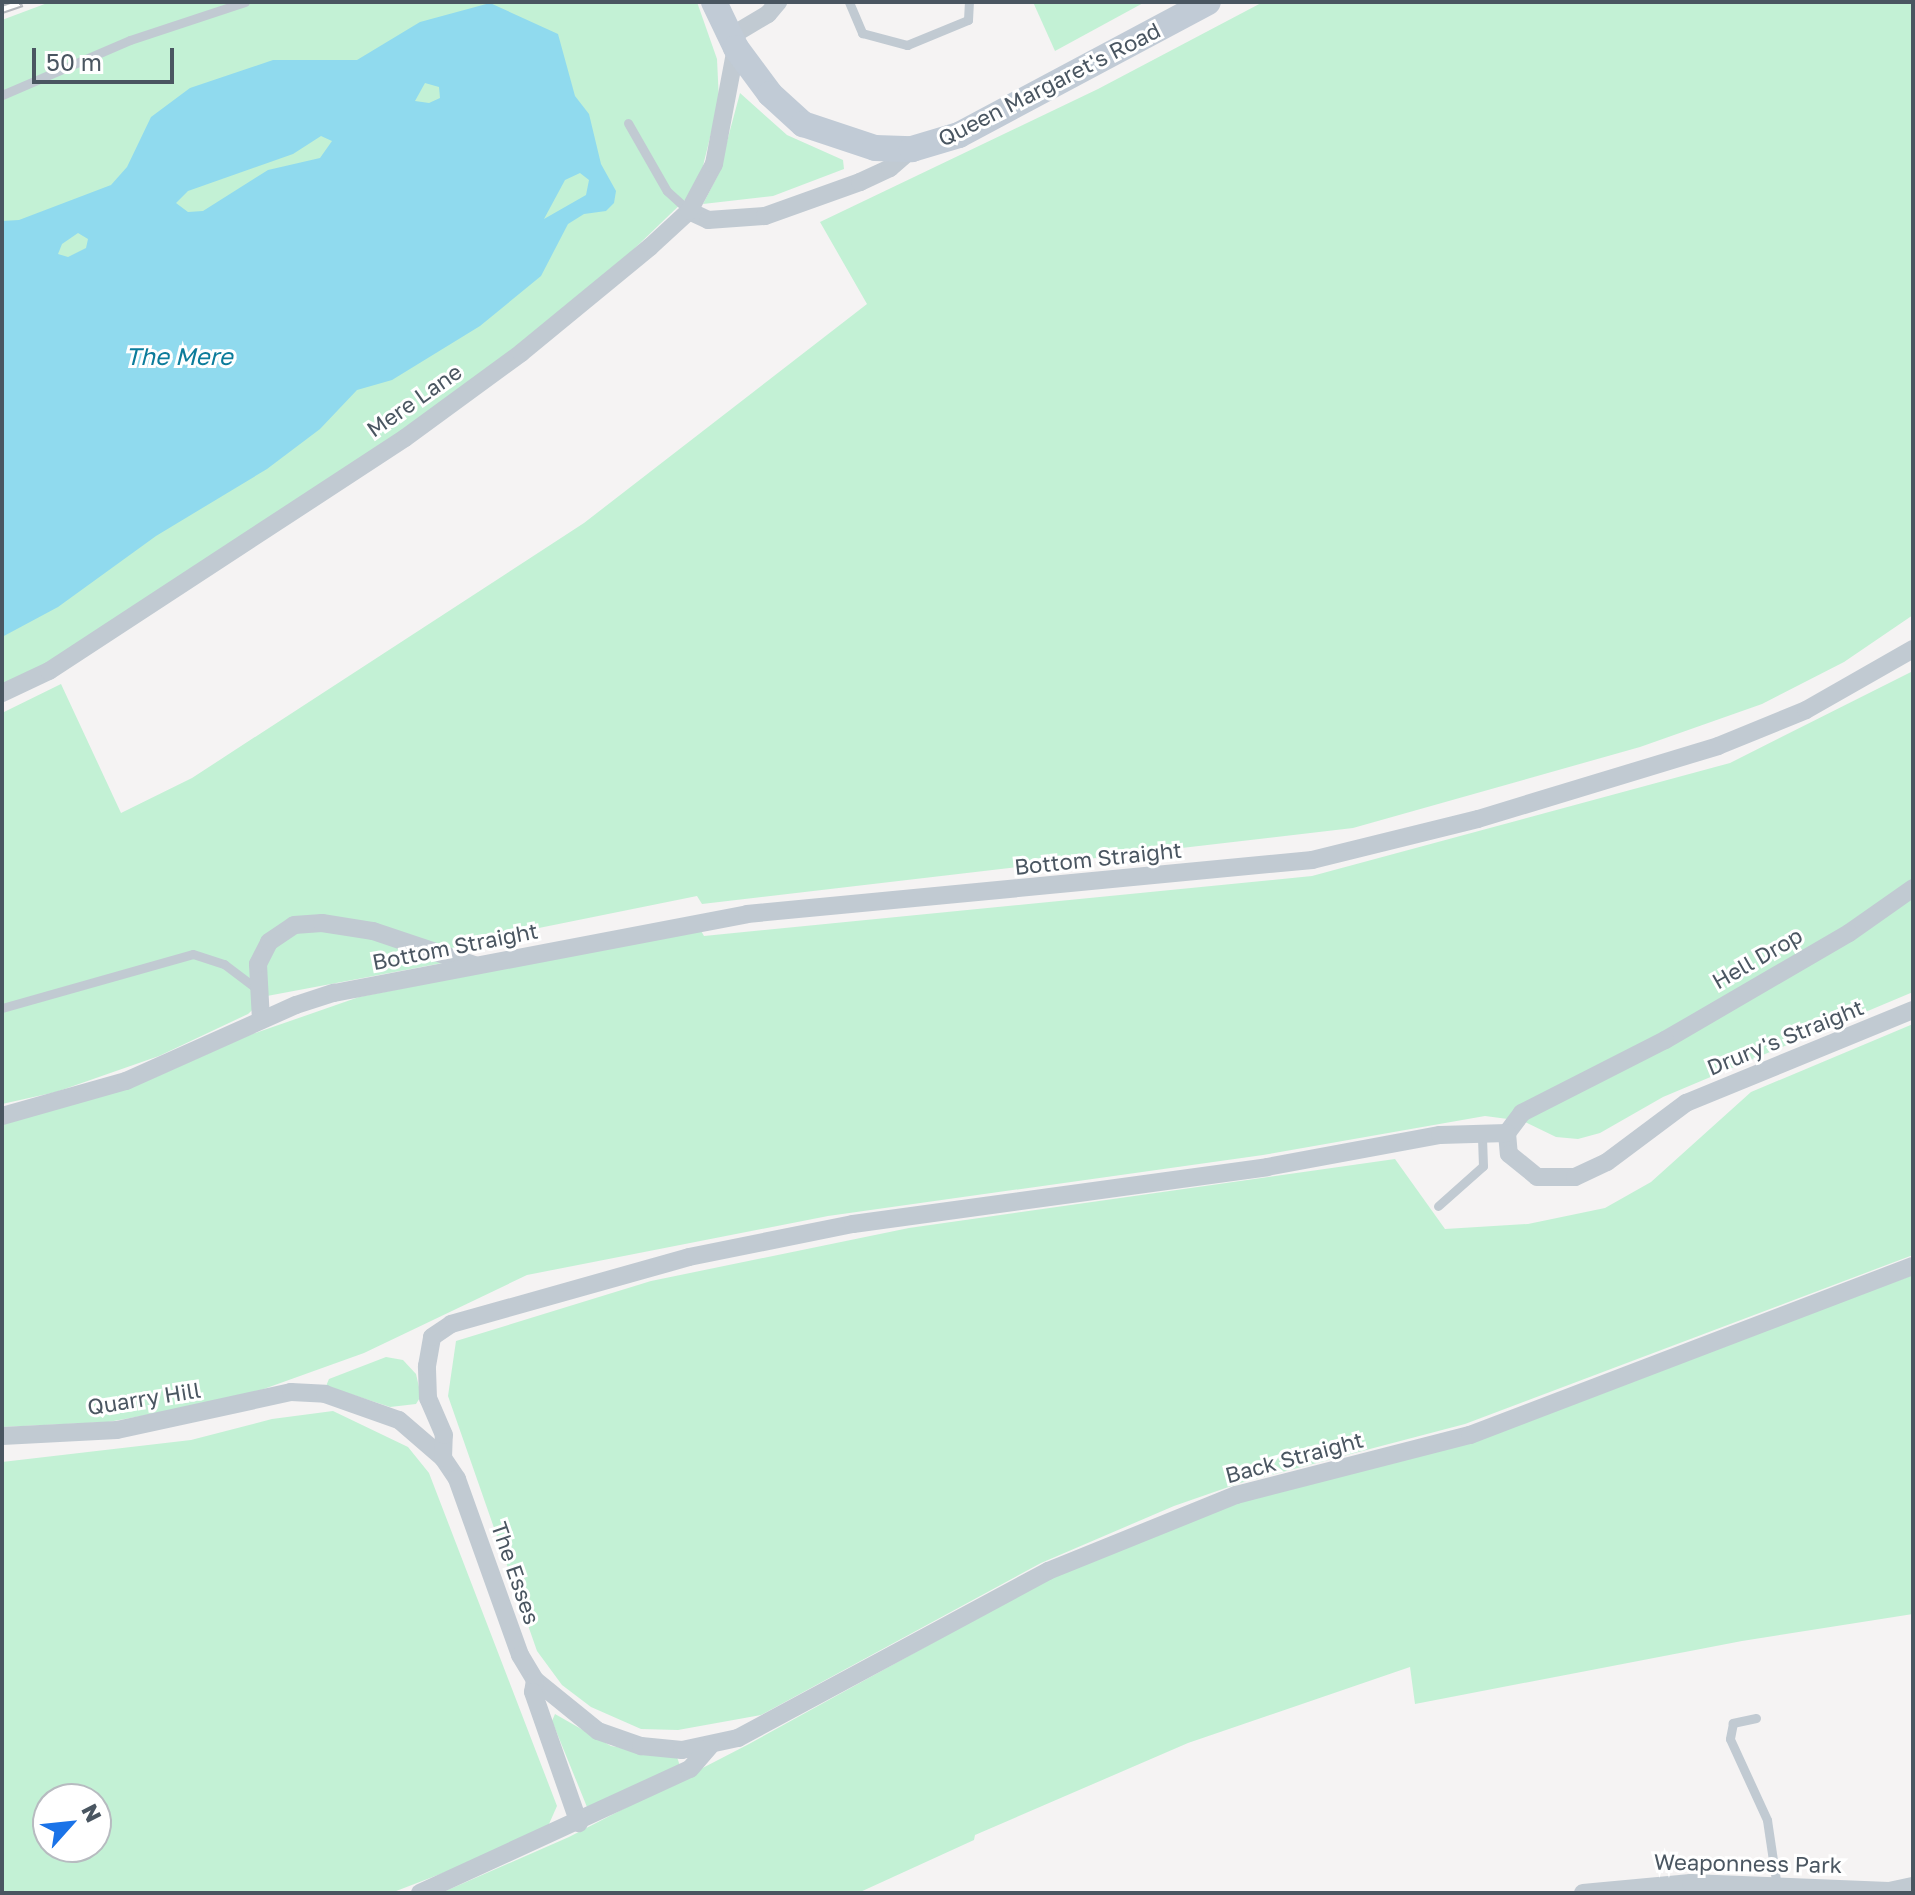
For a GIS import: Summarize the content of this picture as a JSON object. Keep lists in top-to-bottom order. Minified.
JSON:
{"streets":{"main road":["Queen Margaret's Road"],"street":["Mere Lane","Bottom Straight","Hell Drop","Drury's Straight","Quarry Hill","Back Straight","The Esses","Weaponness Park"]},"crossings":[["Queen Margaret's Road","Mere Lane"],["Hell Drop","Drury's Straight"],["Quarry Hill","The Esses"],["Back Straight","The Esses"]],"water":["The Mere"],"scale_bar":"50 m","north":"top right"}
